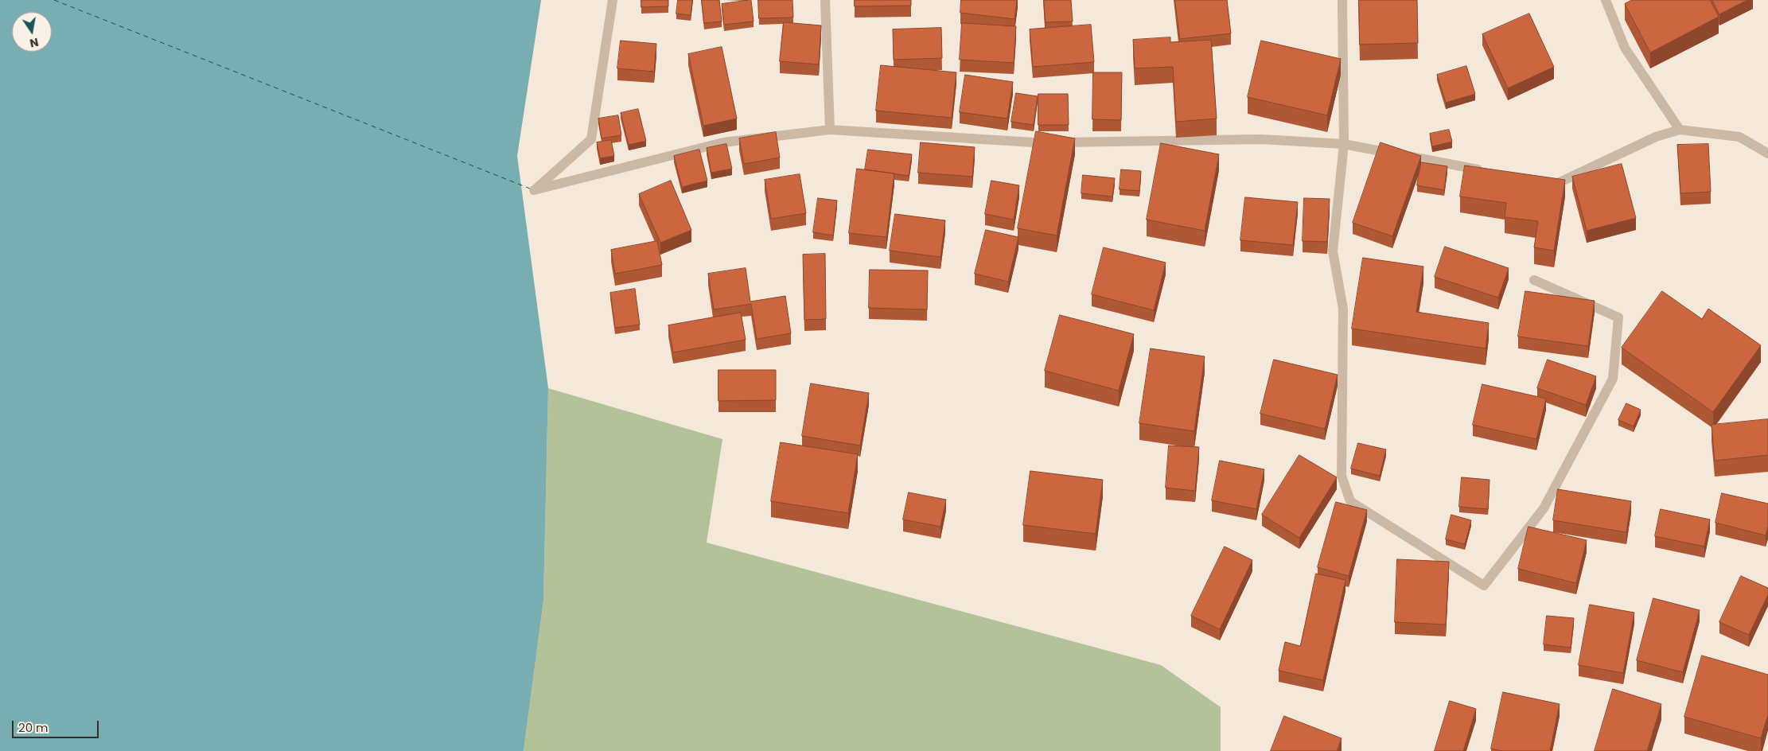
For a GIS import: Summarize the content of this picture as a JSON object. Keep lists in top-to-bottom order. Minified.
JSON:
{"scale_bar":"20 m","north":"bottom"}
